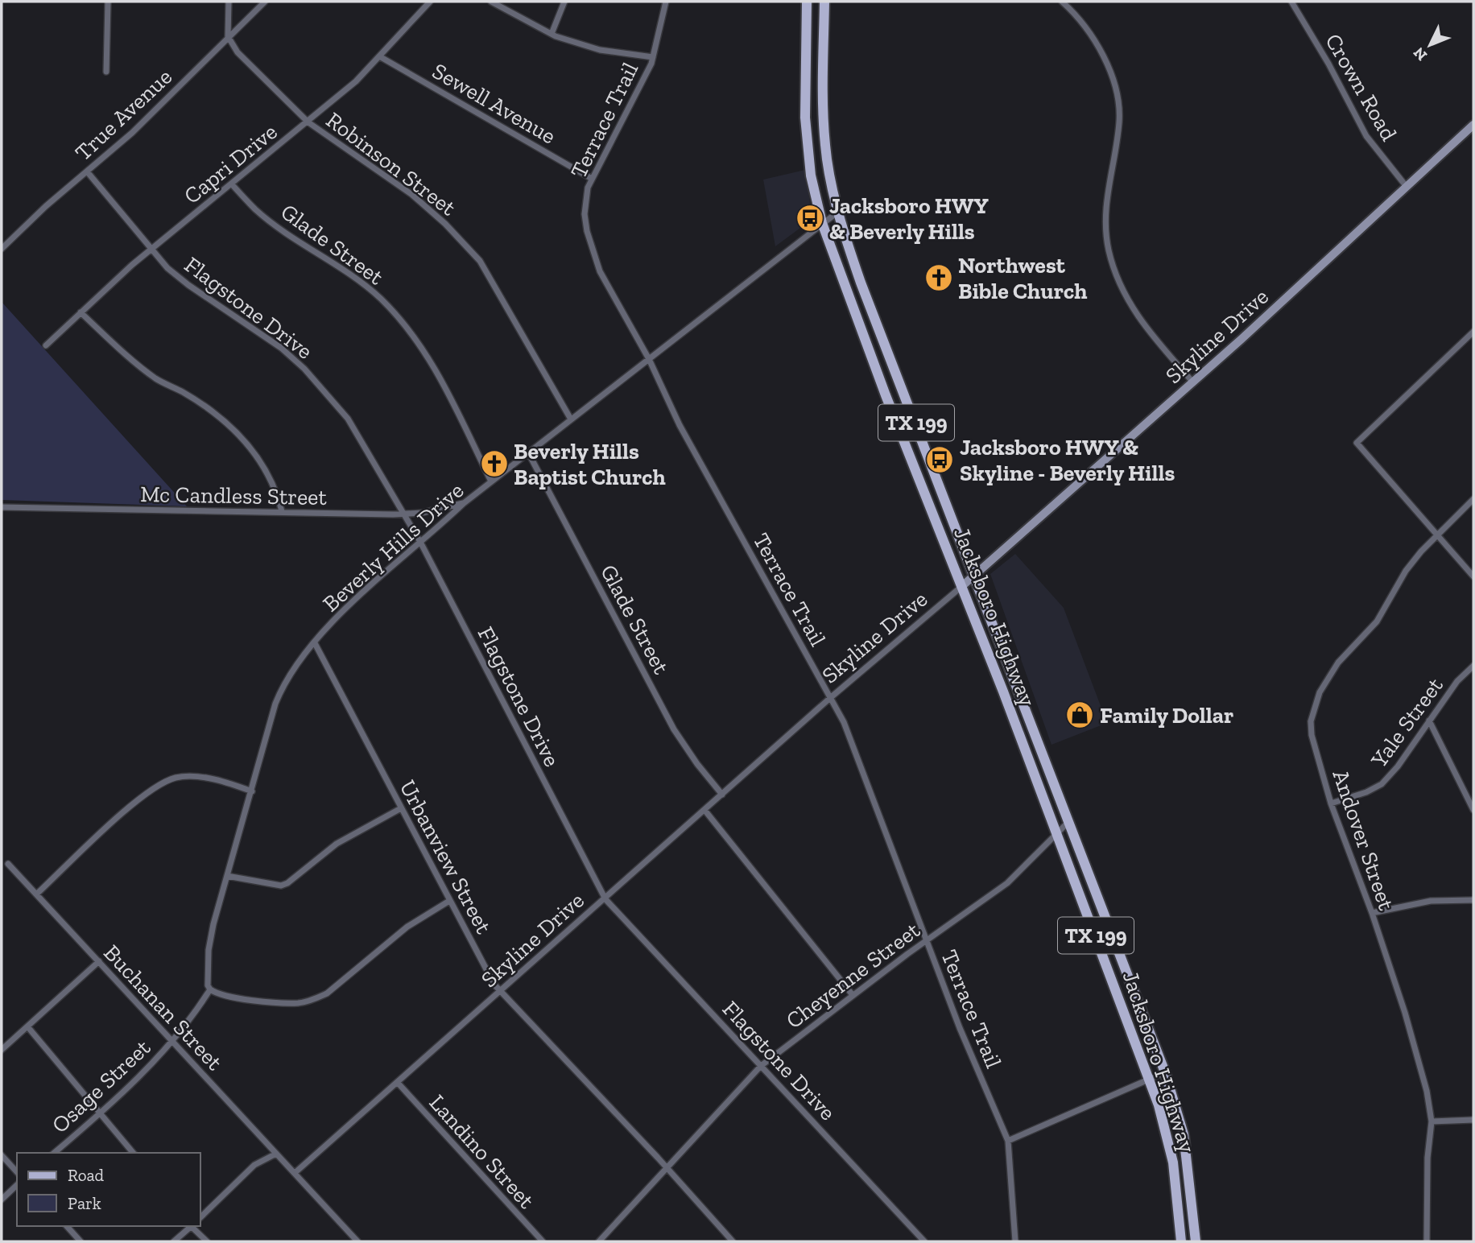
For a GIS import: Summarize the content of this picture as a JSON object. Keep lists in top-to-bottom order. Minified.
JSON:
{"streets":{"main road":["TX 199","Jacksboro Highway"],"street":["Crown Road","Sewell Avenue","True Avenue","Terrace Trail","Capri Drive","Robinson Street","Glade Street","Flagstone Drive","Skyline Drive","Mc Candless Street","Beverly Hills Drive","Yale Street","Andover Street","Urbanview Street","Cheyenne Street","Buchanan Street","Osage Street","Landino Street"]},"crossings":[["Crown Road","Skyline Drive"],["Sewell Avenue","Terrace Trail"],["Sewell Avenue","Capri Drive"],["True Avenue","Robinson Street"],["True Avenue","Flagstone Drive"],["Terrace Trail","Skyline Drive"],["Terrace Trail","Beverly Hills Drive"],["Terrace Trail","Cheyenne Street"],["Capri Drive","Robinson Street"],["Capri Drive","Glade Street"],["Capri Drive","Flagstone Drive"],["Robinson Street","Beverly Hills Drive"],["Glade Street","Skyline Drive"],["Glade Street","Beverly Hills Drive"],["Flagstone Drive","Skyline Drive"],["Flagstone Drive","Mc Candless Street"],["Flagstone Drive","Beverly Hills Drive"],["Flagstone Drive","Cheyenne Street"],["Skyline Drive","Jacksboro Highway"],["Skyline Drive","Urbanview Street"],["Skyline Drive","Buchanan Street"],["Skyline Drive","Landino Street"],["Mc Candless Street","Beverly Hills Drive"],["Beverly Hills Drive","Jacksboro Highway"],["Beverly Hills Drive","Urbanview Street"],["Jacksboro Highway","Cheyenne Street"],["Yale Street","Andover Street"],["Urbanview Street","Cheyenne Street"],["Buchanan Street","Osage Street"]],"places":{"bus stop":["Jacksboro HWY & Beverly Hills","Jacksboro HWY & Skyline - Beverly Hills"],"church":["Northwest Bible Church","Beverly Hills Baptist Church"],"shop":["Family Dollar"]},"legend":["Road","Park"],"north":"bottom left"}
